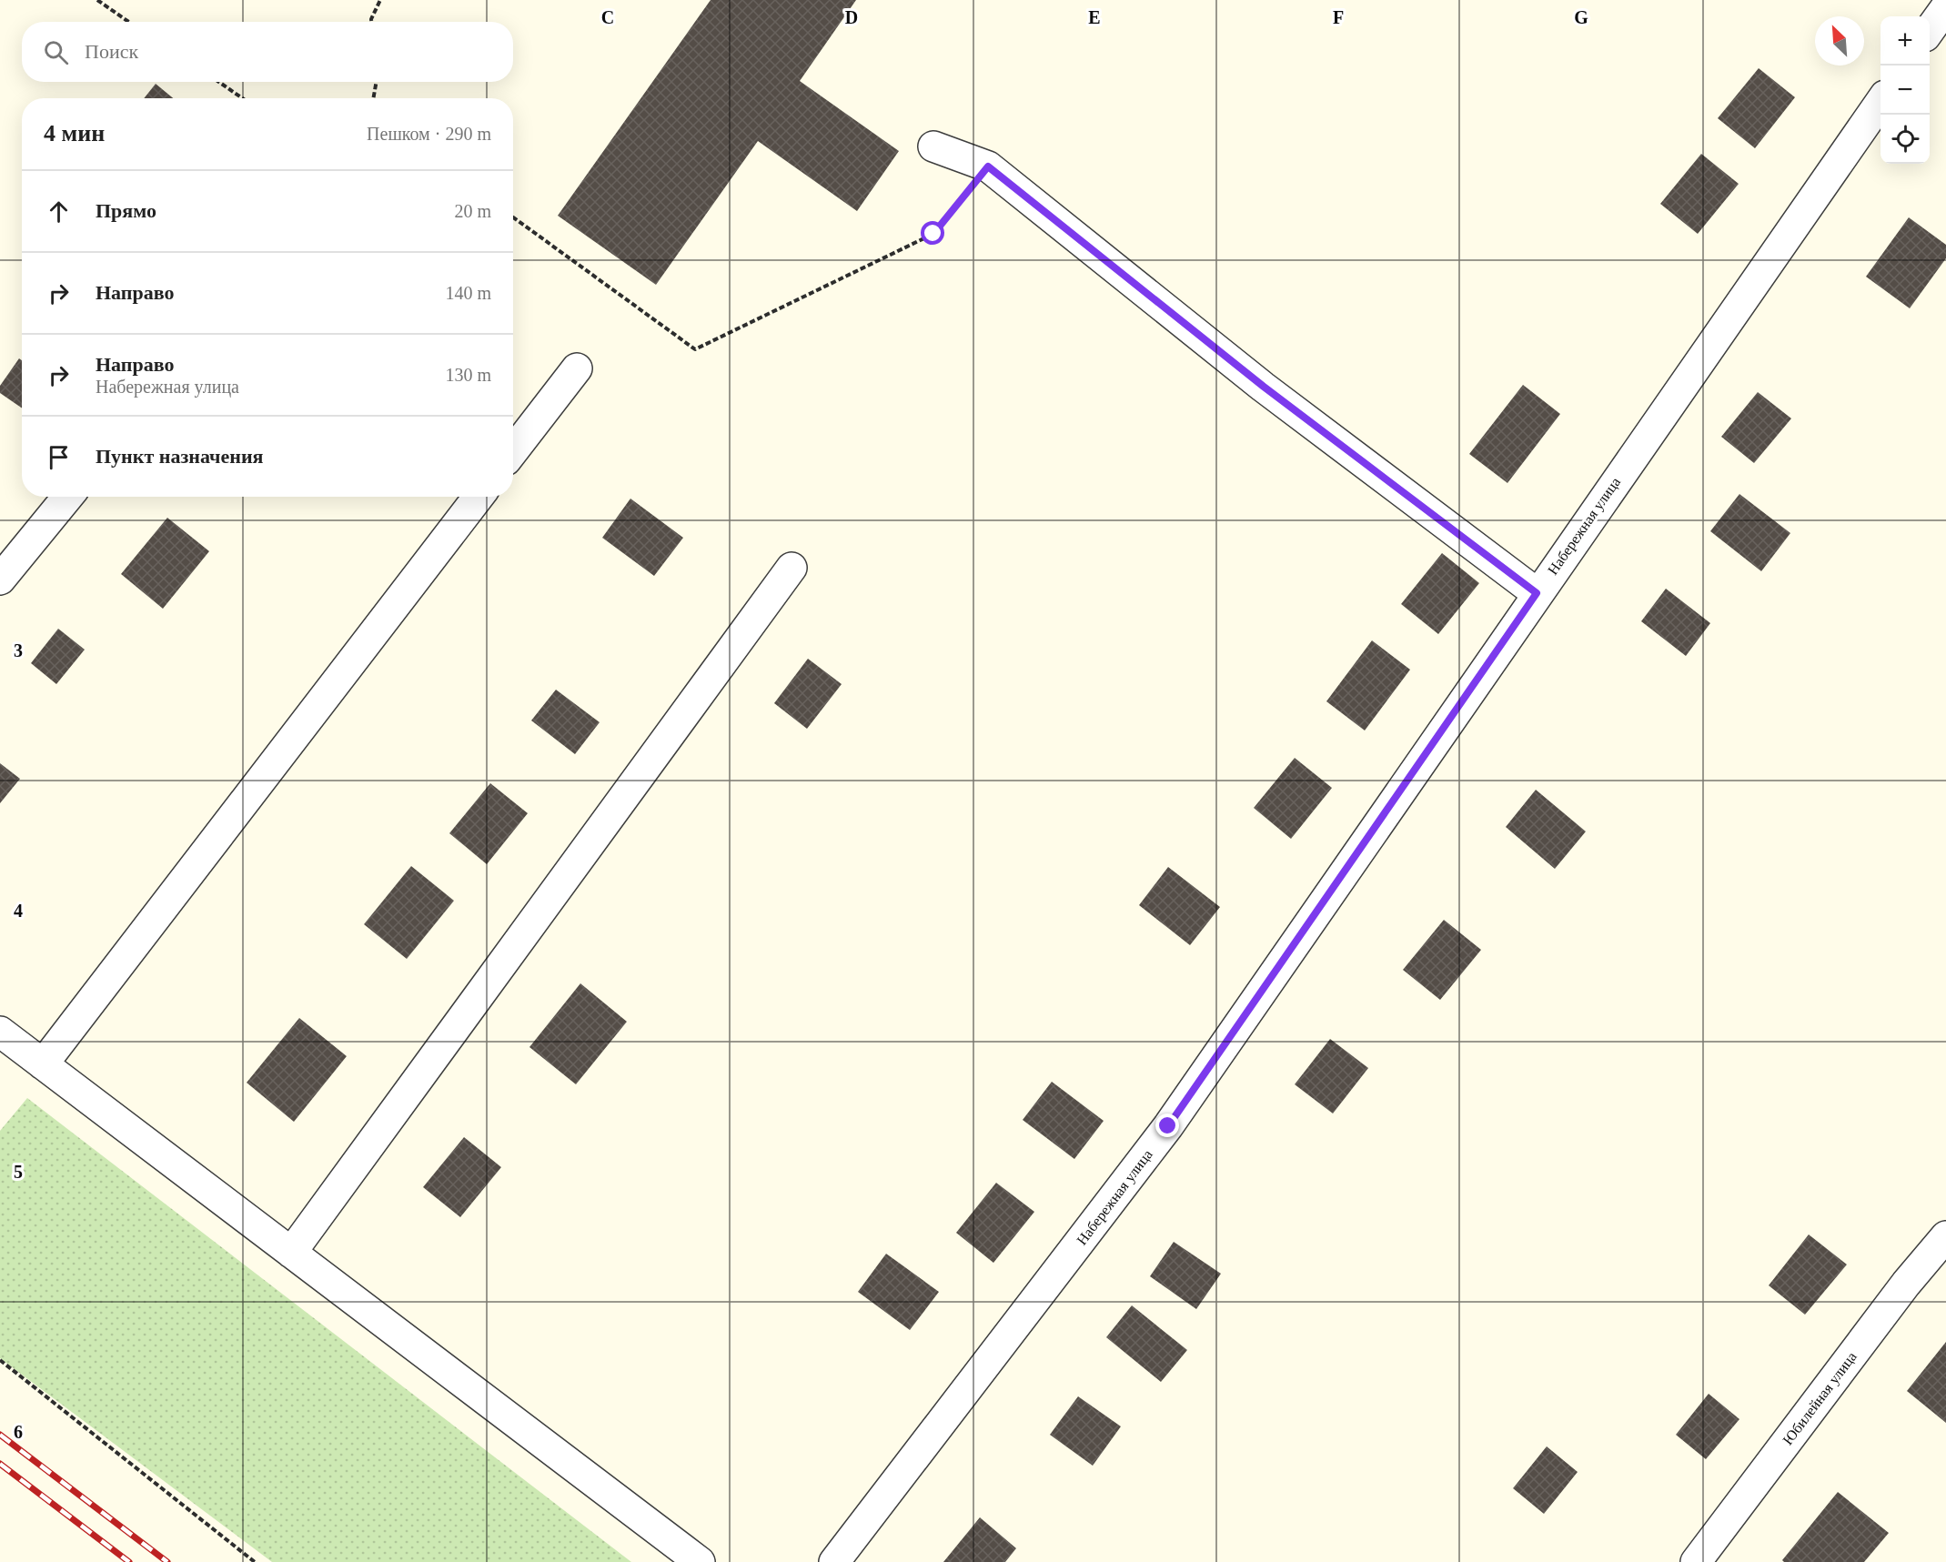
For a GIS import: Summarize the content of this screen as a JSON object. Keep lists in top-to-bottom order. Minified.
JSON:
{"streets":{"street":["Набережная улица","Юбилейная улица"]},"north":"top left","page":{"map_buttons":["+","−"],"search":"Поиск","heading":["4 мин","Пешком · 290 m"],"list":[["Прямо","20 m"],["Направо","140 m"],["Направо","Набережная улица","130 m"],"Пункт назначения"]},"grid":{"columns":["C","D","E","F","G"],"rows":["3","4","5","6"]}}
